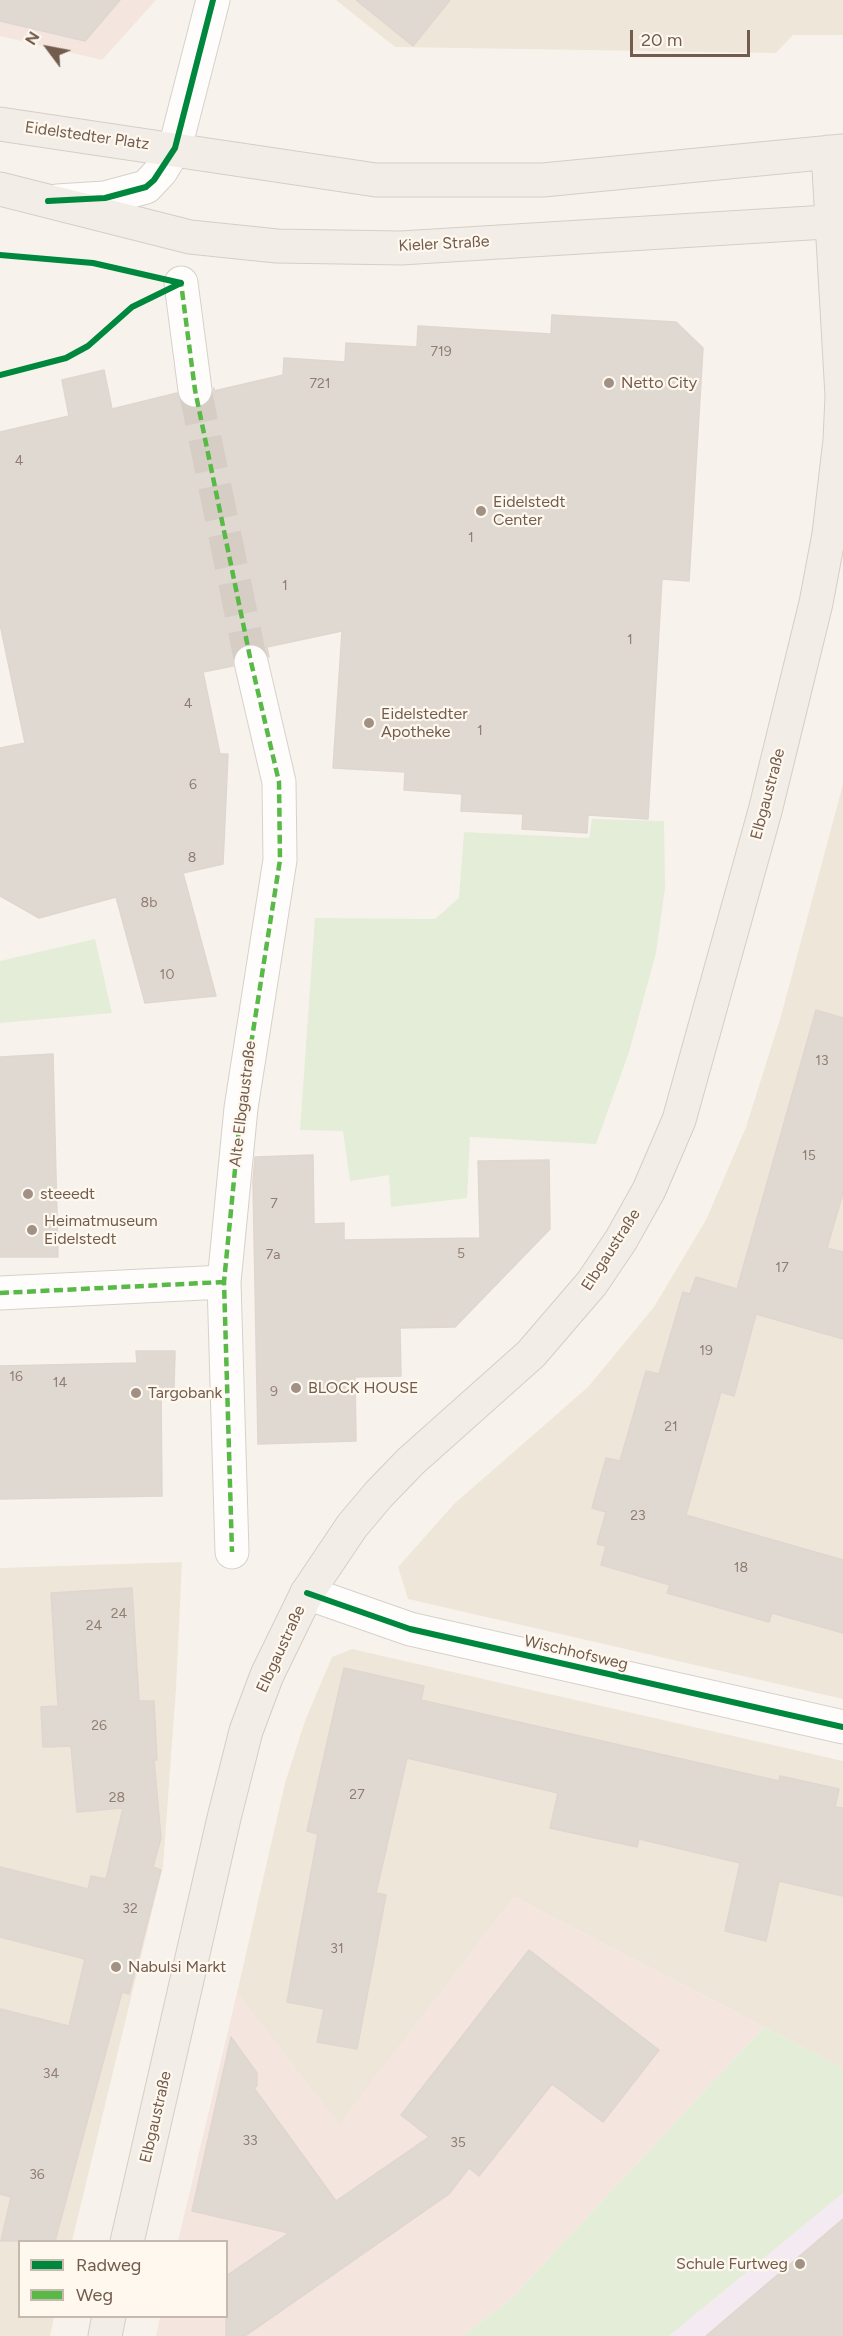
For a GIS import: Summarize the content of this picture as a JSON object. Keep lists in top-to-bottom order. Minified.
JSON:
{"streets":{"main road":["Eidelstedter Platz","Kieler Straße","Elbgaustraße"],"street":["Alte Elbgaustraße","Wischhofsweg"]},"crossings":[["Kieler Straße","Elbgaustraße"],["Elbgaustraße","Wischhofsweg"]],"places":["Netto City","Eidelstedt Center","Eidelstedter Apotheke","steeedt","Heimatmuseum Eidelstedt","BLOCK HOUSE","Targobank","Nabulsi Markt","Schule Furtweg"],"house_numbers":["719","721","4","1","1","1","4","1","6","8","8b","10","13","15","7","5","7a","17","19","16","14","9","21","23","18","24","24","26","27","28","32","31","34","33","35","36"],"legend":["Radweg","Weg"],"scale_bar":"20 m","north":"top left"}
